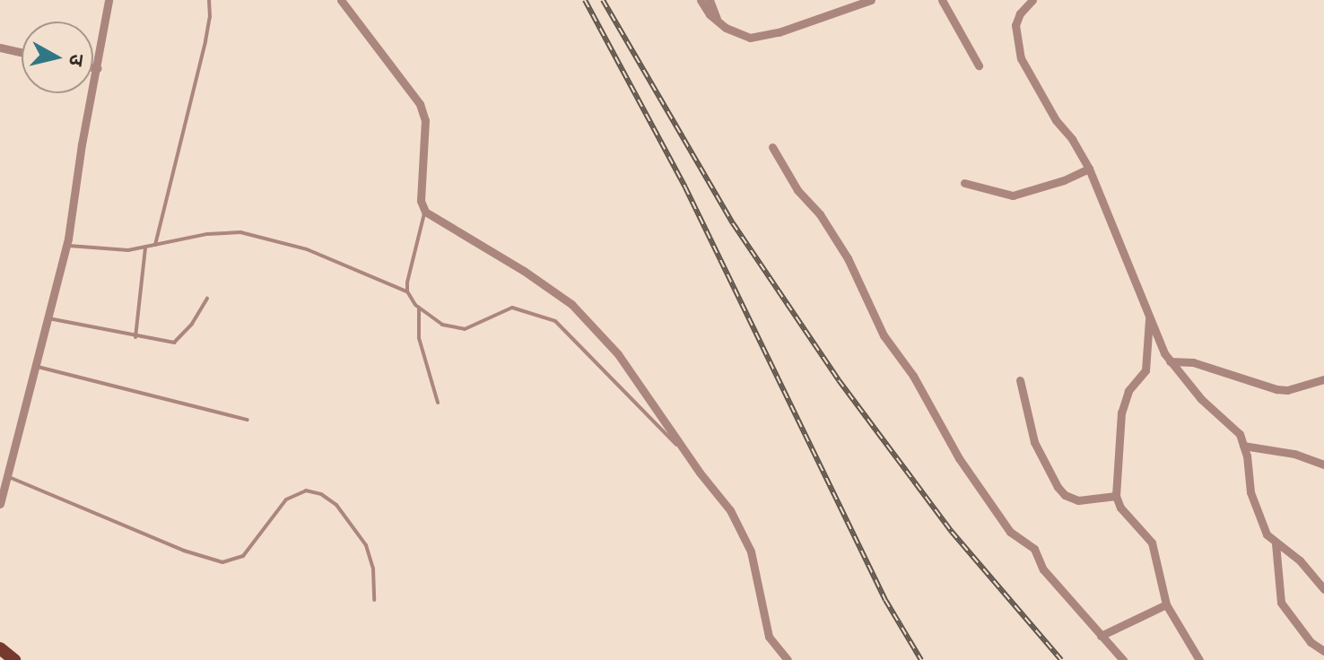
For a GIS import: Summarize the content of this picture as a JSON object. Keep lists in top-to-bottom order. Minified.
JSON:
{"north":"right"}
